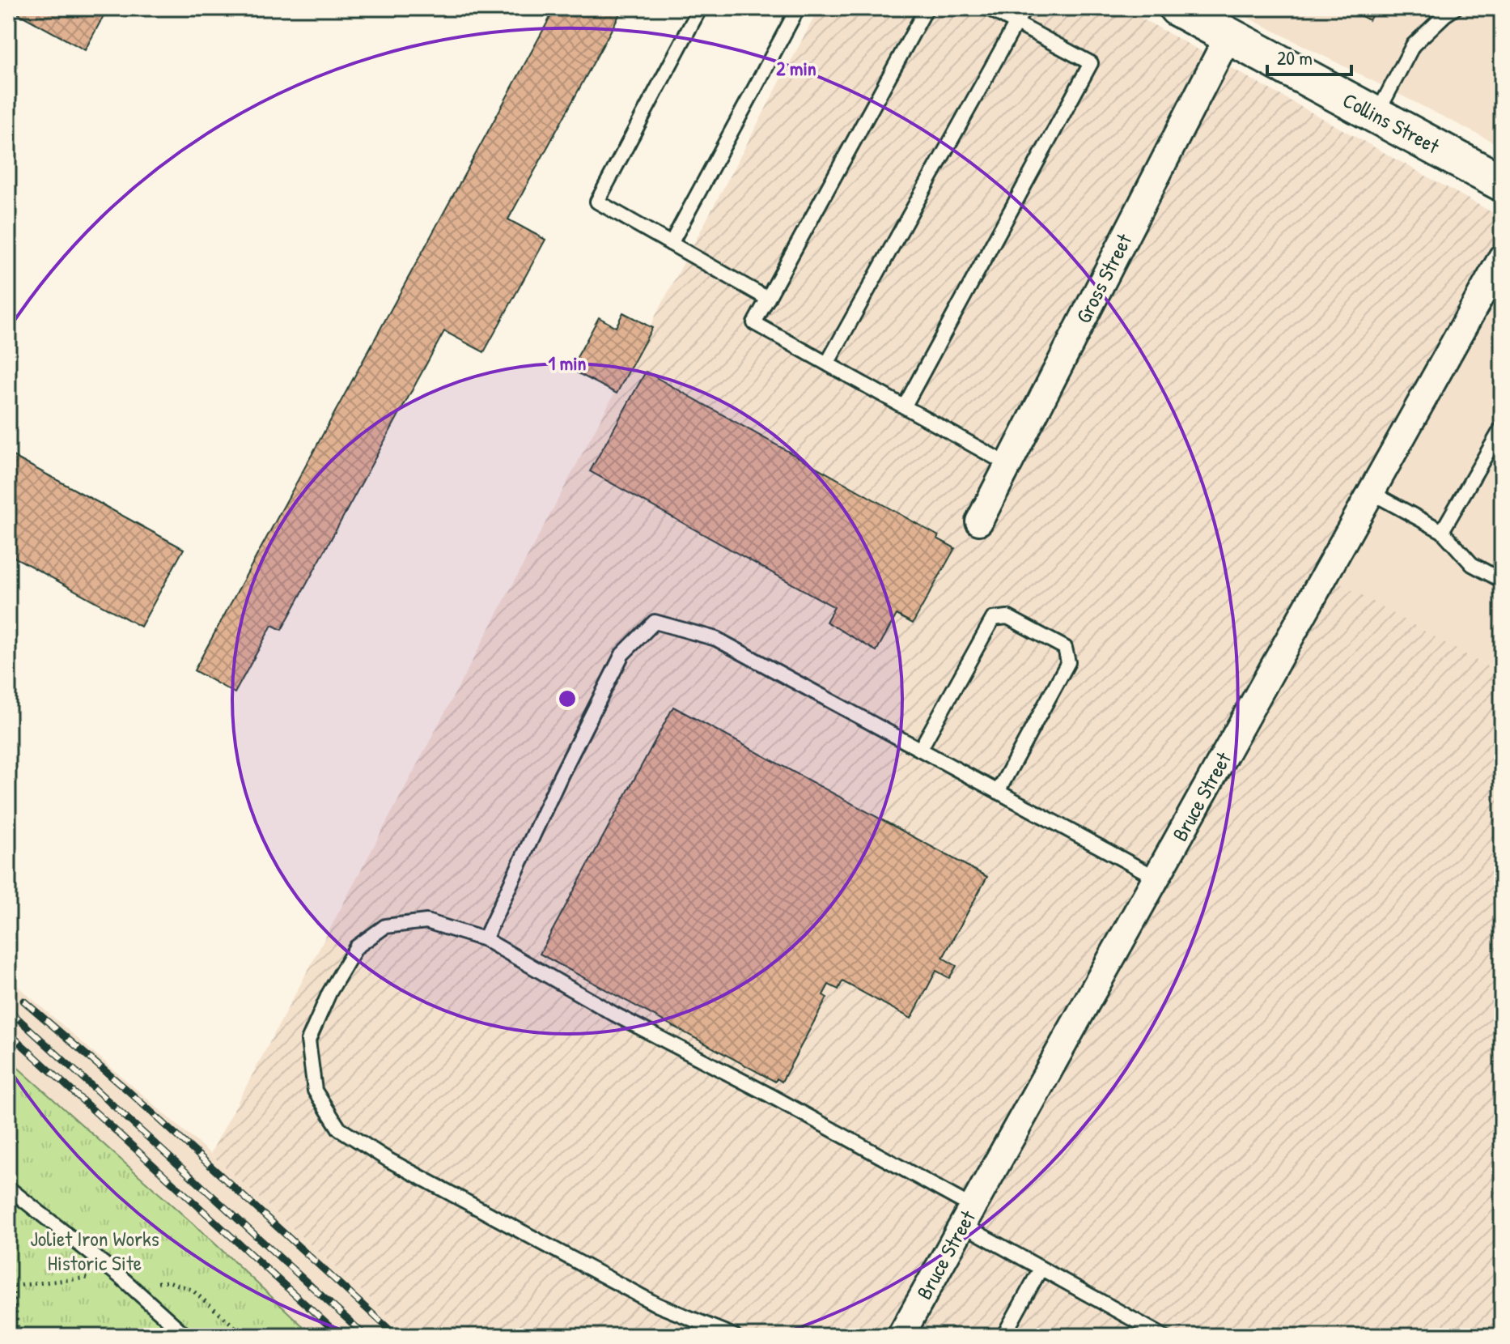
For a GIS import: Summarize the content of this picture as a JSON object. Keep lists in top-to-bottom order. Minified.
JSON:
{"streets":{"main road":["Collins Street"],"street":["Gross Street","Bruce Street"]},"crossings":[["Collins Street","Gross Street"]],"parks":["Joliet Iron Works Historic Site"],"scale_bar":"20 m","rings":["2 min","1 min"]}
